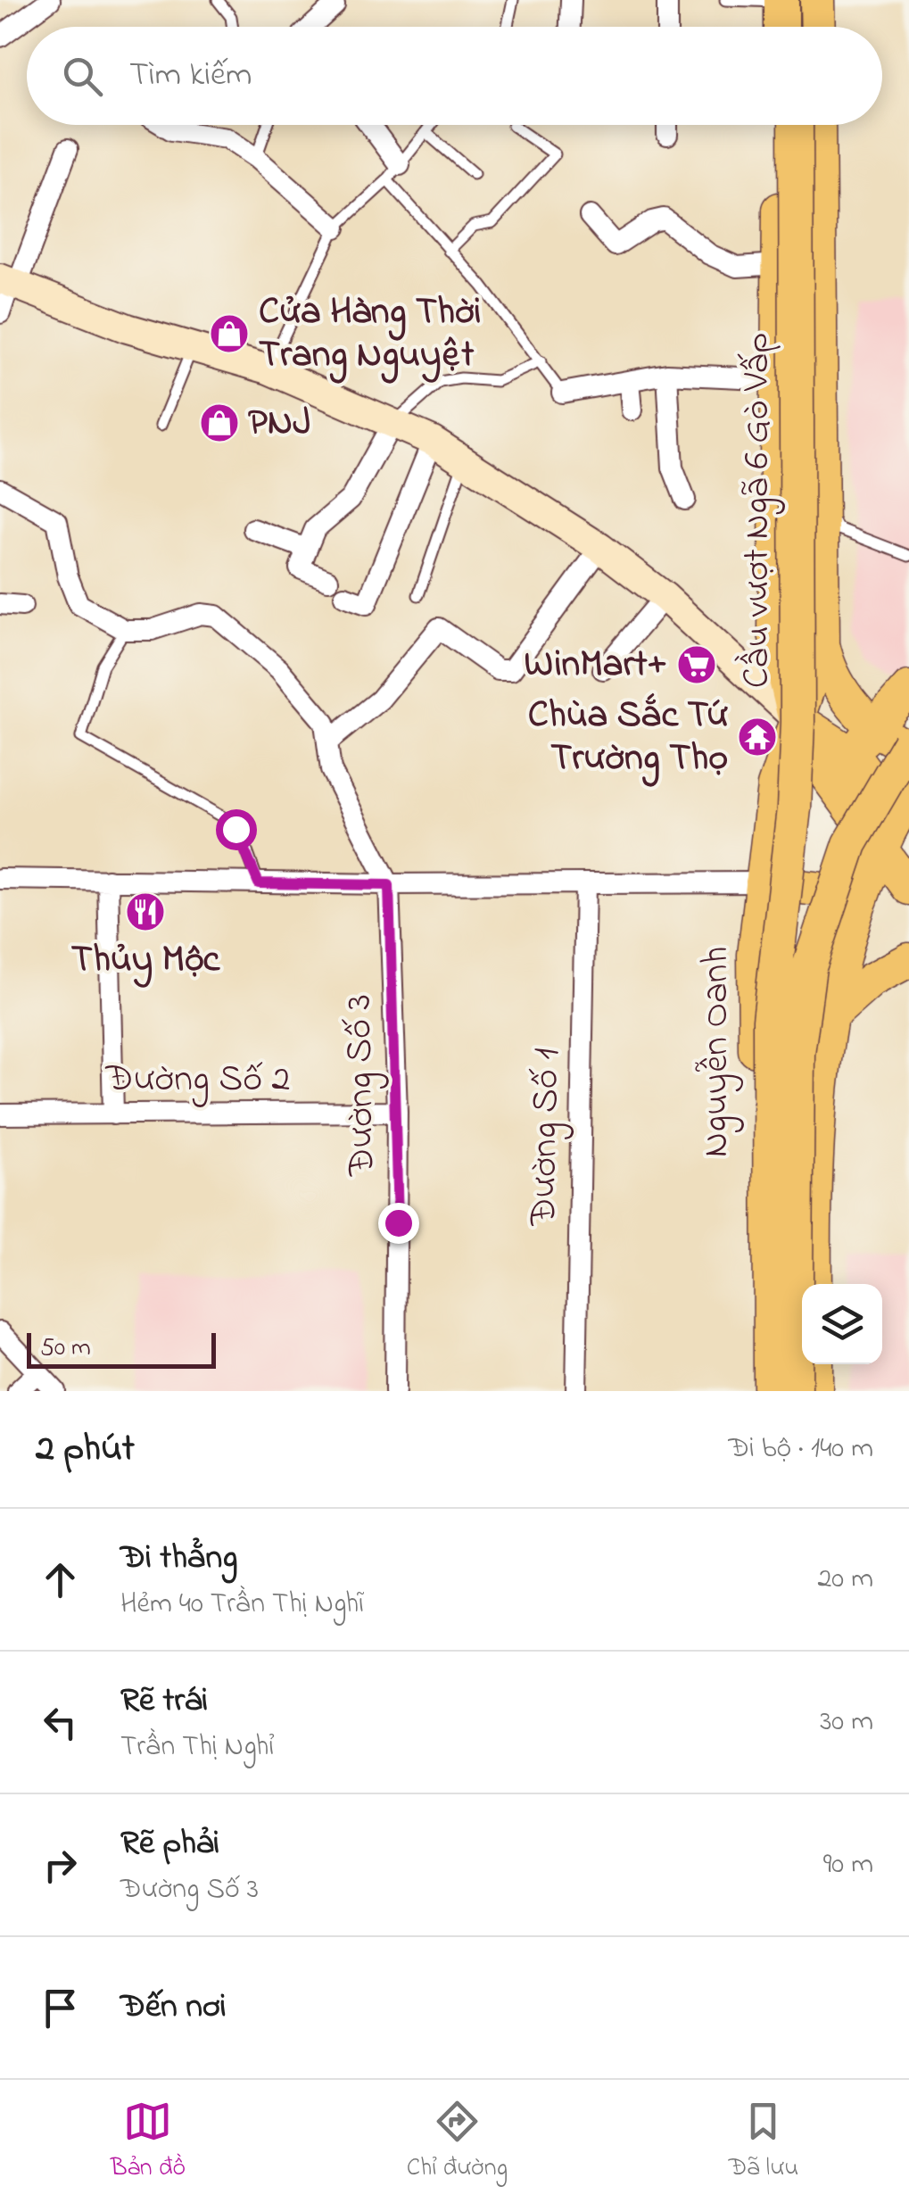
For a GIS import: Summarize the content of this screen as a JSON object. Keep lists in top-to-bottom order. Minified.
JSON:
{"streets":{"main road":["Cầu vượt Ngã 6 Gò Vấp","Nguyễn Oanh"],"street":["Đường Số 2","Đường Số 3","Đường Số 1"]},"crossings":[["Đường Số 2","Đường Số 3"]],"places":{"shop":["Cửa Hàng Thời Trang Nguyệt","PNJ"],"supermarket":["WinMart+"],"temple":["Chùa Sắc Tứ Trường Thọ"],"restaurant":["Thủy Mộc"]},"scale_bar":"50 m","page":{"search":"Tìm kiếm","scale":"50 m","heading":["2 phút","Đi bộ · 140 m"],"list":[["Đi thẳng","Hẻm 40 Trần Thị Nghĩ","20 m"],["Rẽ trái","Trần Thị Nghỉ","30 m"],["Rẽ phải","Đường Số 3","90 m"],"Đến nơi"],"nav":["Bản đồ","Chỉ đường","Đã lưu"]}}
